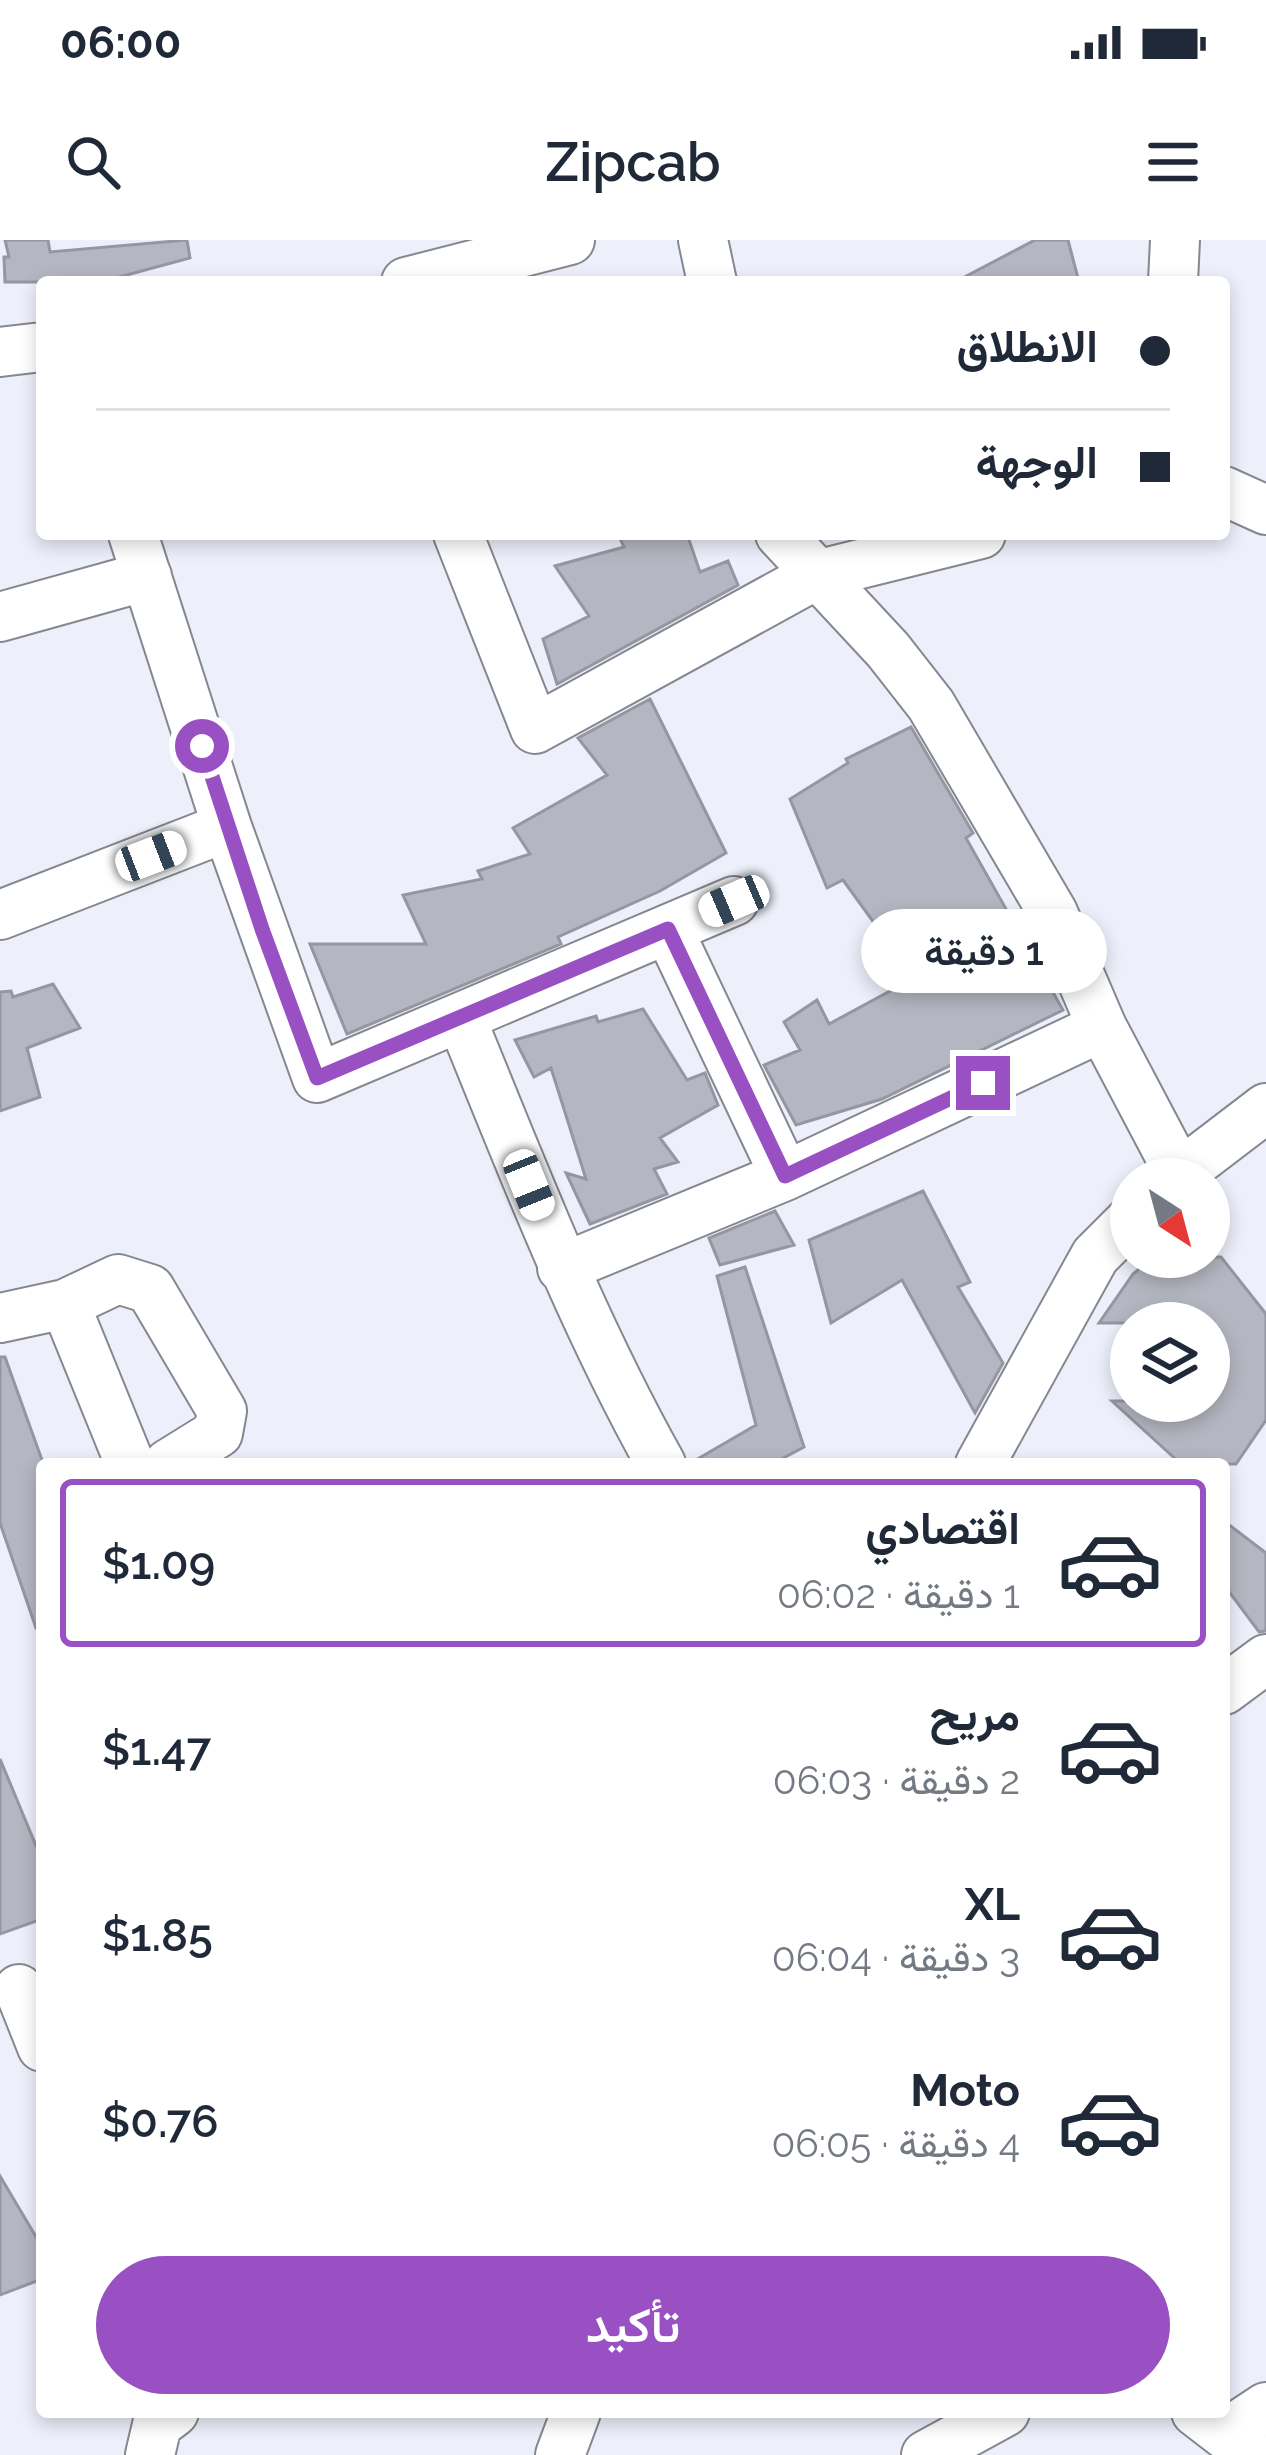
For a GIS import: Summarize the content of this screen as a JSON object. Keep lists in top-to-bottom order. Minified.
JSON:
{"north":"bottom right","page":{"status":"06:00","header":"Zipcab","banner":["الانطلاق","الوجهة"],"bubble":"1 دقيقة","list":[{"name":"اقتصادي","note":"1 دقيقة · 06:02","value":"$1.09"},{"name":"مريح","note":"2 دقيقة · 06:03","value":"$1.47"},{"name":"XL","note":"3 دقيقة · 06:04","value":"$1.85"},{"name":"Moto","note":"4 دقيقة · 06:05","value":"$0.76"}],"buttons":"تأكيد"}}
